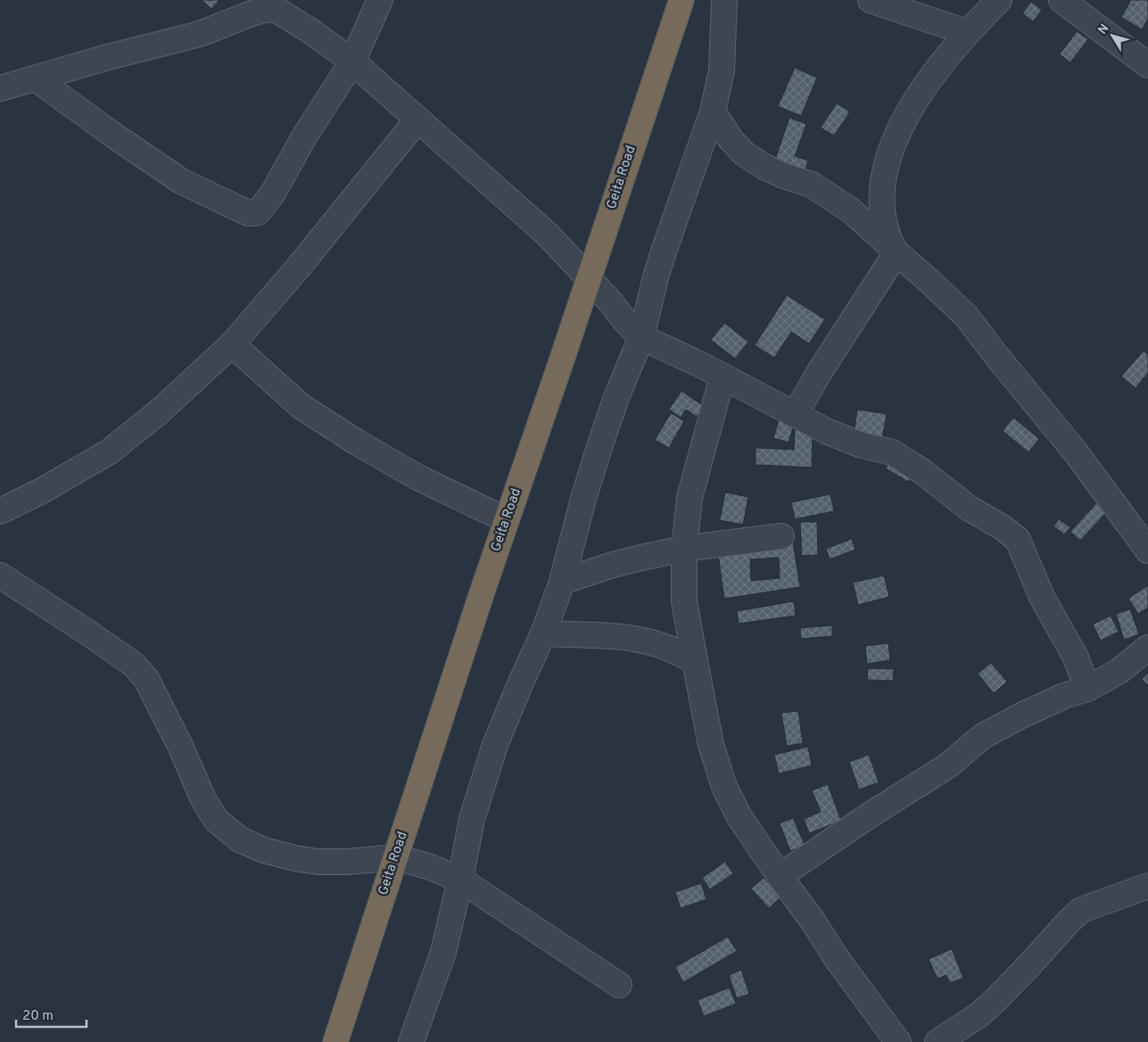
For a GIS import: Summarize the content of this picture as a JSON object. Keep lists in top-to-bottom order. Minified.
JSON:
{"streets":{"highway":["Geita Road"]},"scale_bar":"20 m","north":"top left"}
